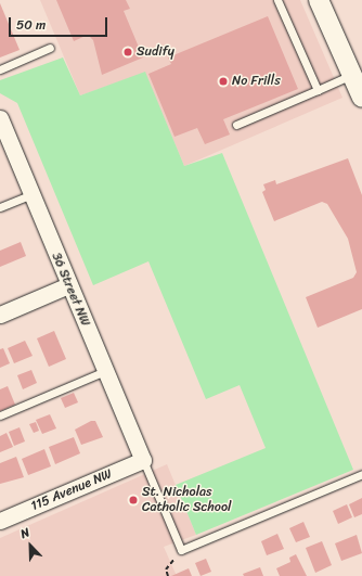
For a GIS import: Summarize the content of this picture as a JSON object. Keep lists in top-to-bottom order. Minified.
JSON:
{"streets":{"street":["36 Street NW","115 Avenue NW"]},"crossings":[["36 Street NW","115 Avenue NW"]],"places":["Sudify","No Frills","St. Nicholas Catholic School"],"scale_bar":"50 m","north":"top left"}
